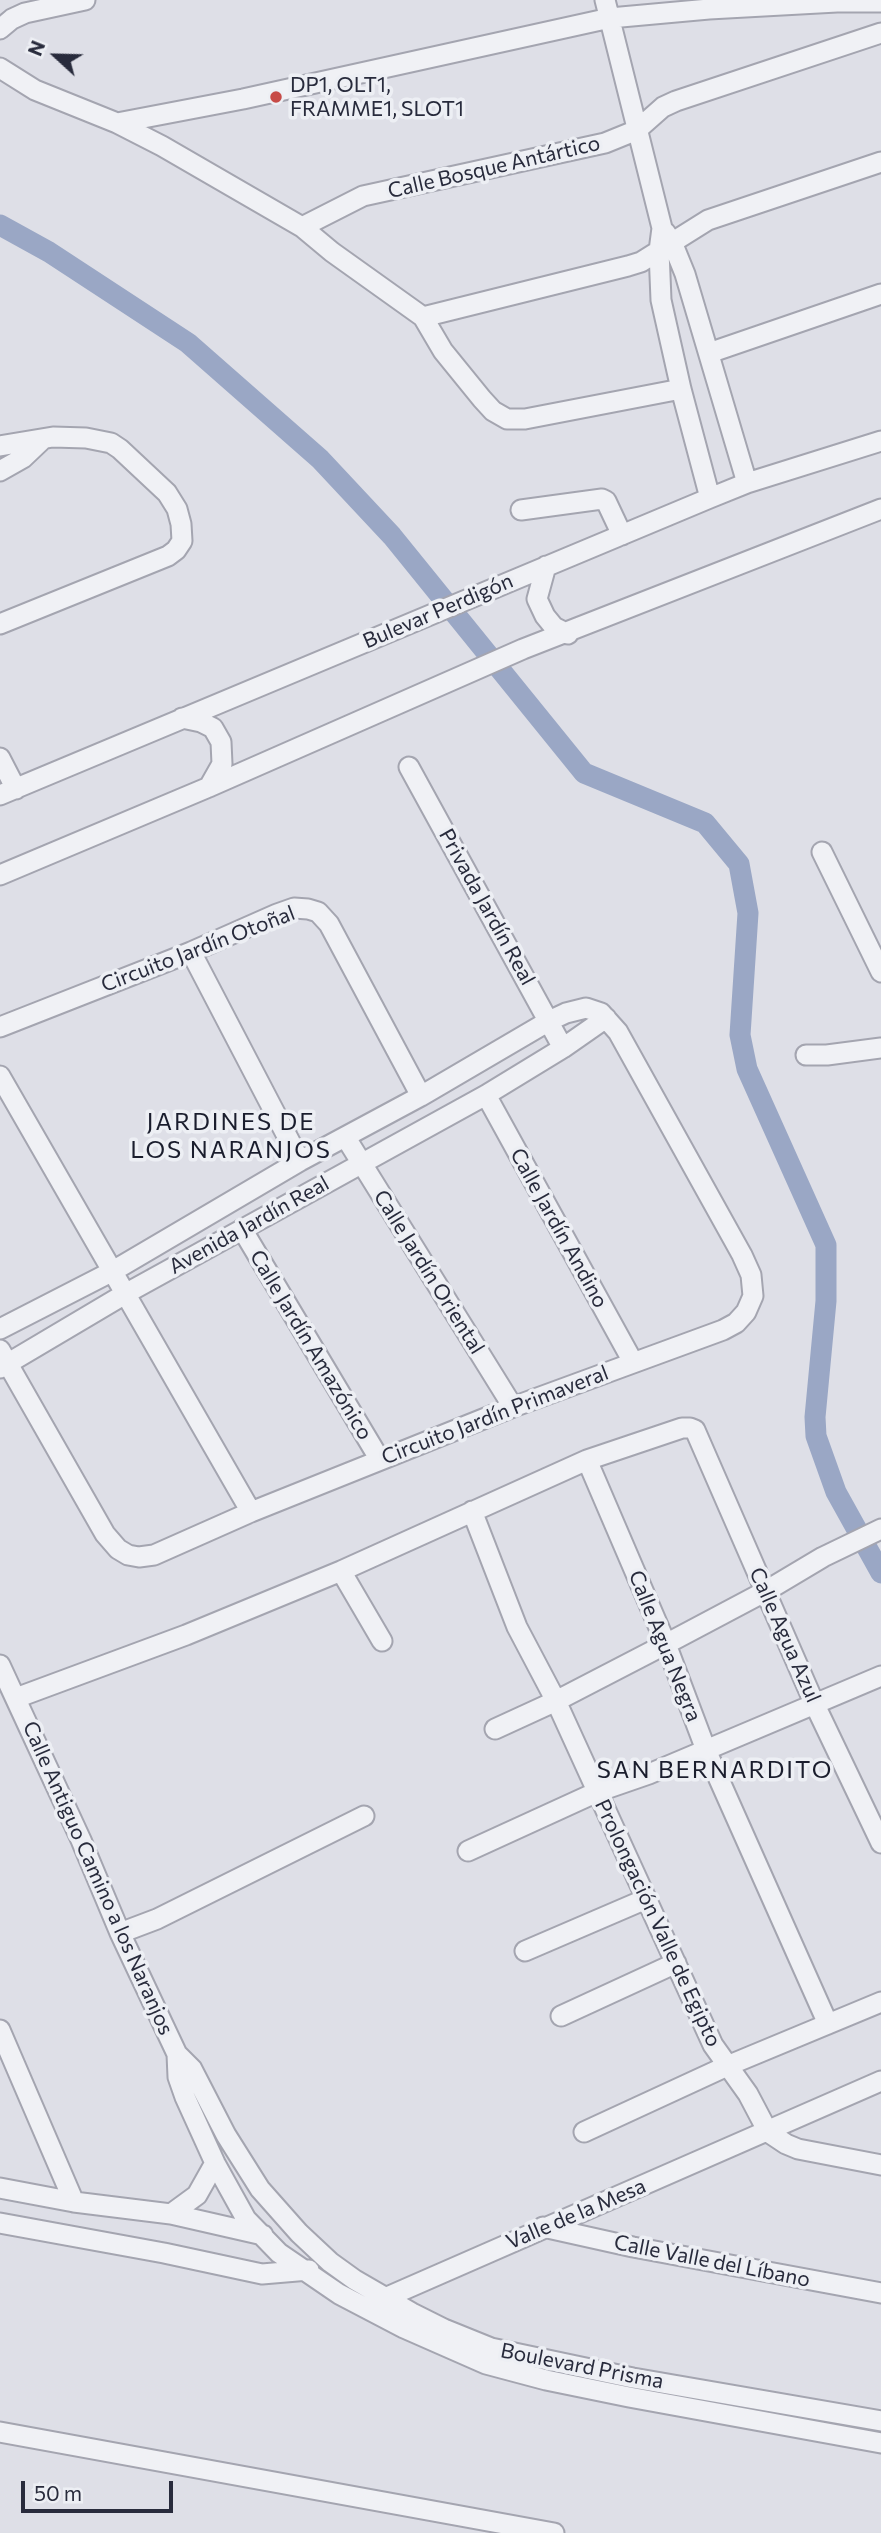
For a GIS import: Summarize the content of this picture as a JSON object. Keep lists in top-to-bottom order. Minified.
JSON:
{"streets":{"street":["Calle Bosque Antártico","Bulevar Perdigón","Privada Jardín Real","Circuito Jardín Otoñal","Avenida Jardín Real","Calle Jardín Andino","Calle Jardín Oriental","Calle Jardín Amazónico","Circuito Jardín Primaveral","Calle Agua Azul","Calle Agua Negra","Calle Antiguo Camino a los Naranjos","Prolongación Valle de Egipto","Valle de la Mesa","Calle Valle del Líbano","Boulevard Prisma"]},"crossings":[["Privada Jardín Real","Avenida Jardín Real"],["Circuito Jardín Otoñal","Avenida Jardín Real"],["Avenida Jardín Real","Calle Jardín Andino"],["Avenida Jardín Real","Calle Jardín Oriental"],["Avenida Jardín Real","Calle Jardín Amazónico"],["Avenida Jardín Real","Circuito Jardín Primaveral"],["Calle Jardín Andino","Circuito Jardín Primaveral"],["Calle Jardín Oriental","Circuito Jardín Primaveral"],["Calle Jardín Amazónico","Circuito Jardín Primaveral"],["Calle Agua Azul","Calle Agua Negra"],["Calle Antiguo Camino a los Naranjos","Boulevard Prisma"],["Prolongación Valle de Egipto","Valle de la Mesa"],["Valle de la Mesa","Calle Valle del Líbano"],["Valle de la Mesa","Boulevard Prisma"]],"districts":["JARDINES DE LOS NARANJOS","SAN BERNARDITO"],"places":["DP1, OLT1, FRAMME1, SLOT1"],"scale_bar":"50 m","north":"left"}
